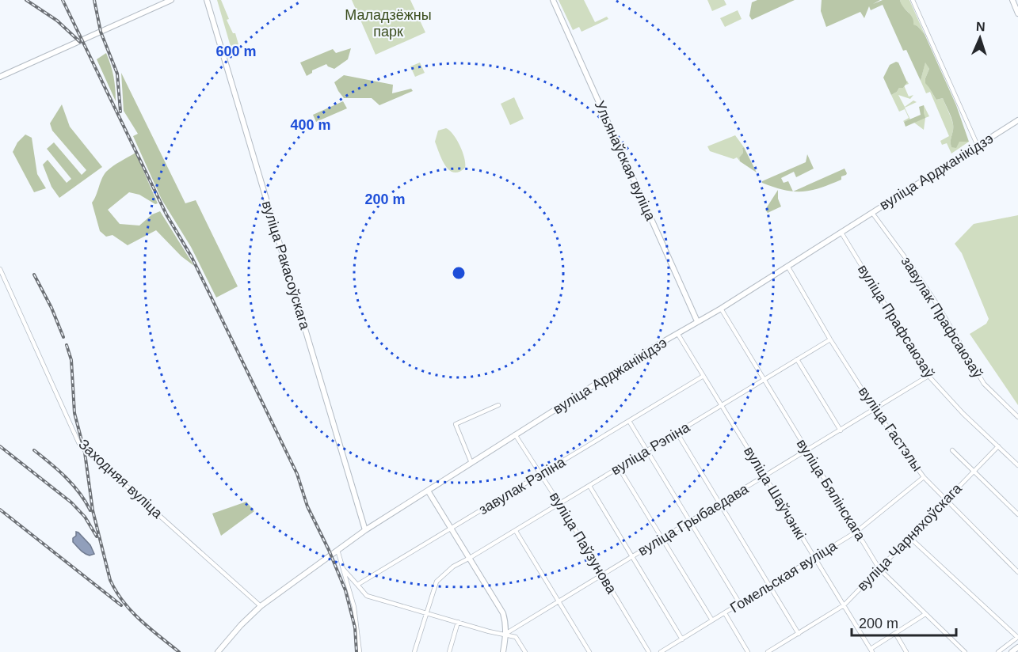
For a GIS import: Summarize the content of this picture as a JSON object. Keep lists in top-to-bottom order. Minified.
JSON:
{"streets":{"main road":["Ульянаўская вуліца","вуліца Арджанікідзэ","вуліца Ракасоўскага"],"street":["завулак Прафсаюзаў","вуліца Прафсаюзаў","вуліца Гастэлы","вуліца Рэпіна","Заходняя вуліца","завулак Рэпіна","вуліца Бялінскага","вуліца Шаўчэнкі","вуліца Грыбаедава","вуліца Чарняхоўскага","вуліца Паўзунова","Гомельская вуліца"]},"crossings":[["Ульянаўская вуліца","вуліца Арджанікідзэ"],["вуліца Арджанікідзэ","вуліца Ракасоўскага"],["вуліца Арджанікідзэ","завулак Прафсаюзаў"],["вуліца Арджанікідзэ","вуліца Прафсаюзаў"],["вуліца Арджанікідзэ","вуліца Гастэлы"],["вуліца Арджанікідзэ","Заходняя вуліца"],["вуліца Арджанікідзэ","вуліца Бялінскага"],["вуліца Арджанікідзэ","вуліца Шаўчэнкі"],["вуліца Арджанікідзэ","вуліца Паўзунова"],["вуліца Прафсаюзаў","вуліца Грыбаедава"],["вуліца Прафсаюзаў","вуліца Чарняхоўскага"],["вуліца Гастэлы","вуліца Рэпіна"],["вуліца Гастэлы","вуліца Грыбаедава"],["вуліца Гастэлы","вуліца Чарняхоўскага"],["вуліца Гастэлы","Гомельская вуліца"],["вуліца Рэпіна","вуліца Бялінскага"],["вуліца Рэпіна","вуліца Шаўчэнкі"],["вуліца Рэпіна","вуліца Паўзунова"],["завулак Рэпіна","вуліца Шаўчэнкі"],["завулак Рэпіна","вуліца Паўзунова"],["вуліца Бялінскага","вуліца Грыбаедава"],["вуліца Бялінскага","вуліца Чарняхоўскага"],["вуліца Бялінскага","Гомельская вуліца"],["вуліца Шаўчэнкі","вуліца Грыбаедава"],["вуліца Шаўчэнкі","вуліца Чарняхоўскага"],["вуліца Шаўчэнкі","Гомельская вуліца"],["вуліца Грыбаедава","вуліца Паўзунова"]],"parks":["Маладзёжны парк"],"scale_bar":"200 m","north":"top","rings":["600 m","400 m","200 m"]}
